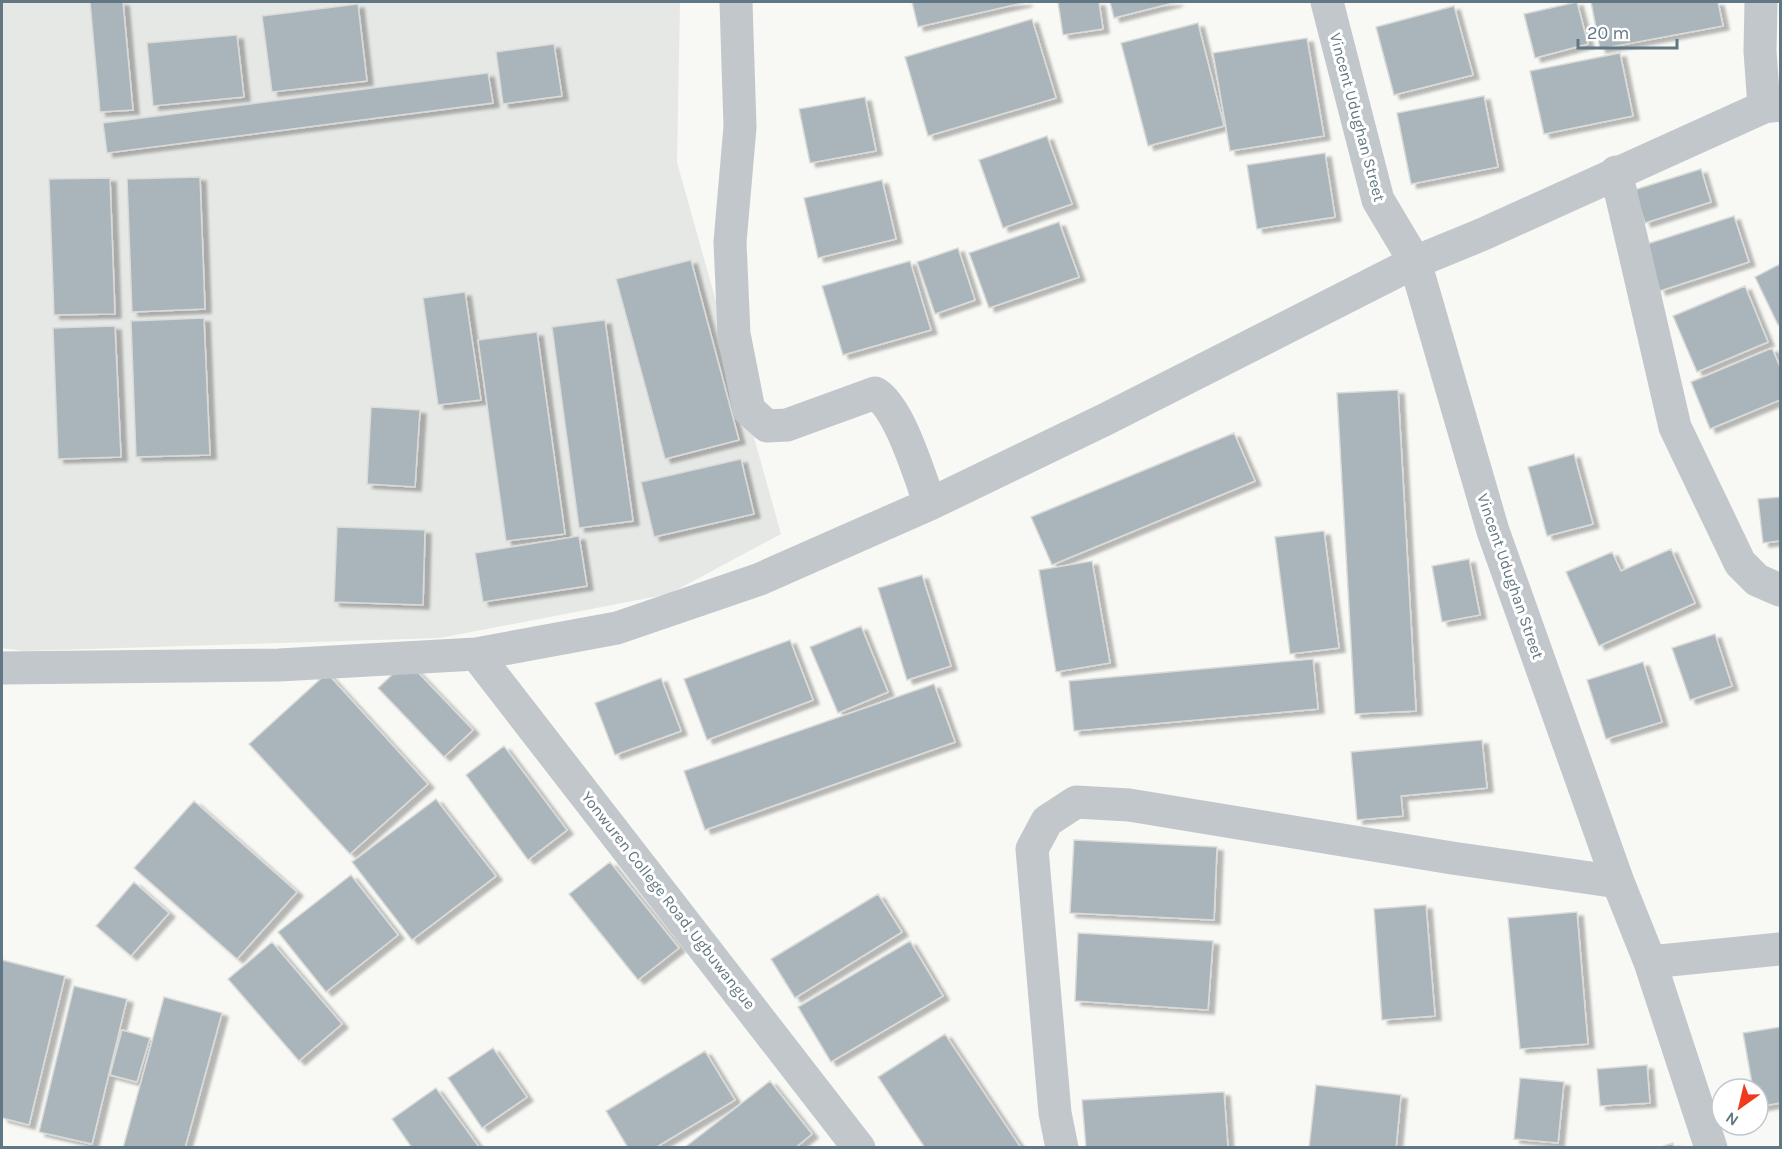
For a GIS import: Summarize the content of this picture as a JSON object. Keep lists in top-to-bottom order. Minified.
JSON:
{"streets":{"street":["Vincent Udughan Street","Yonwuren College Road, Ugbuwangue"]},"scale_bar":"20 m","north":"bottom left"}
